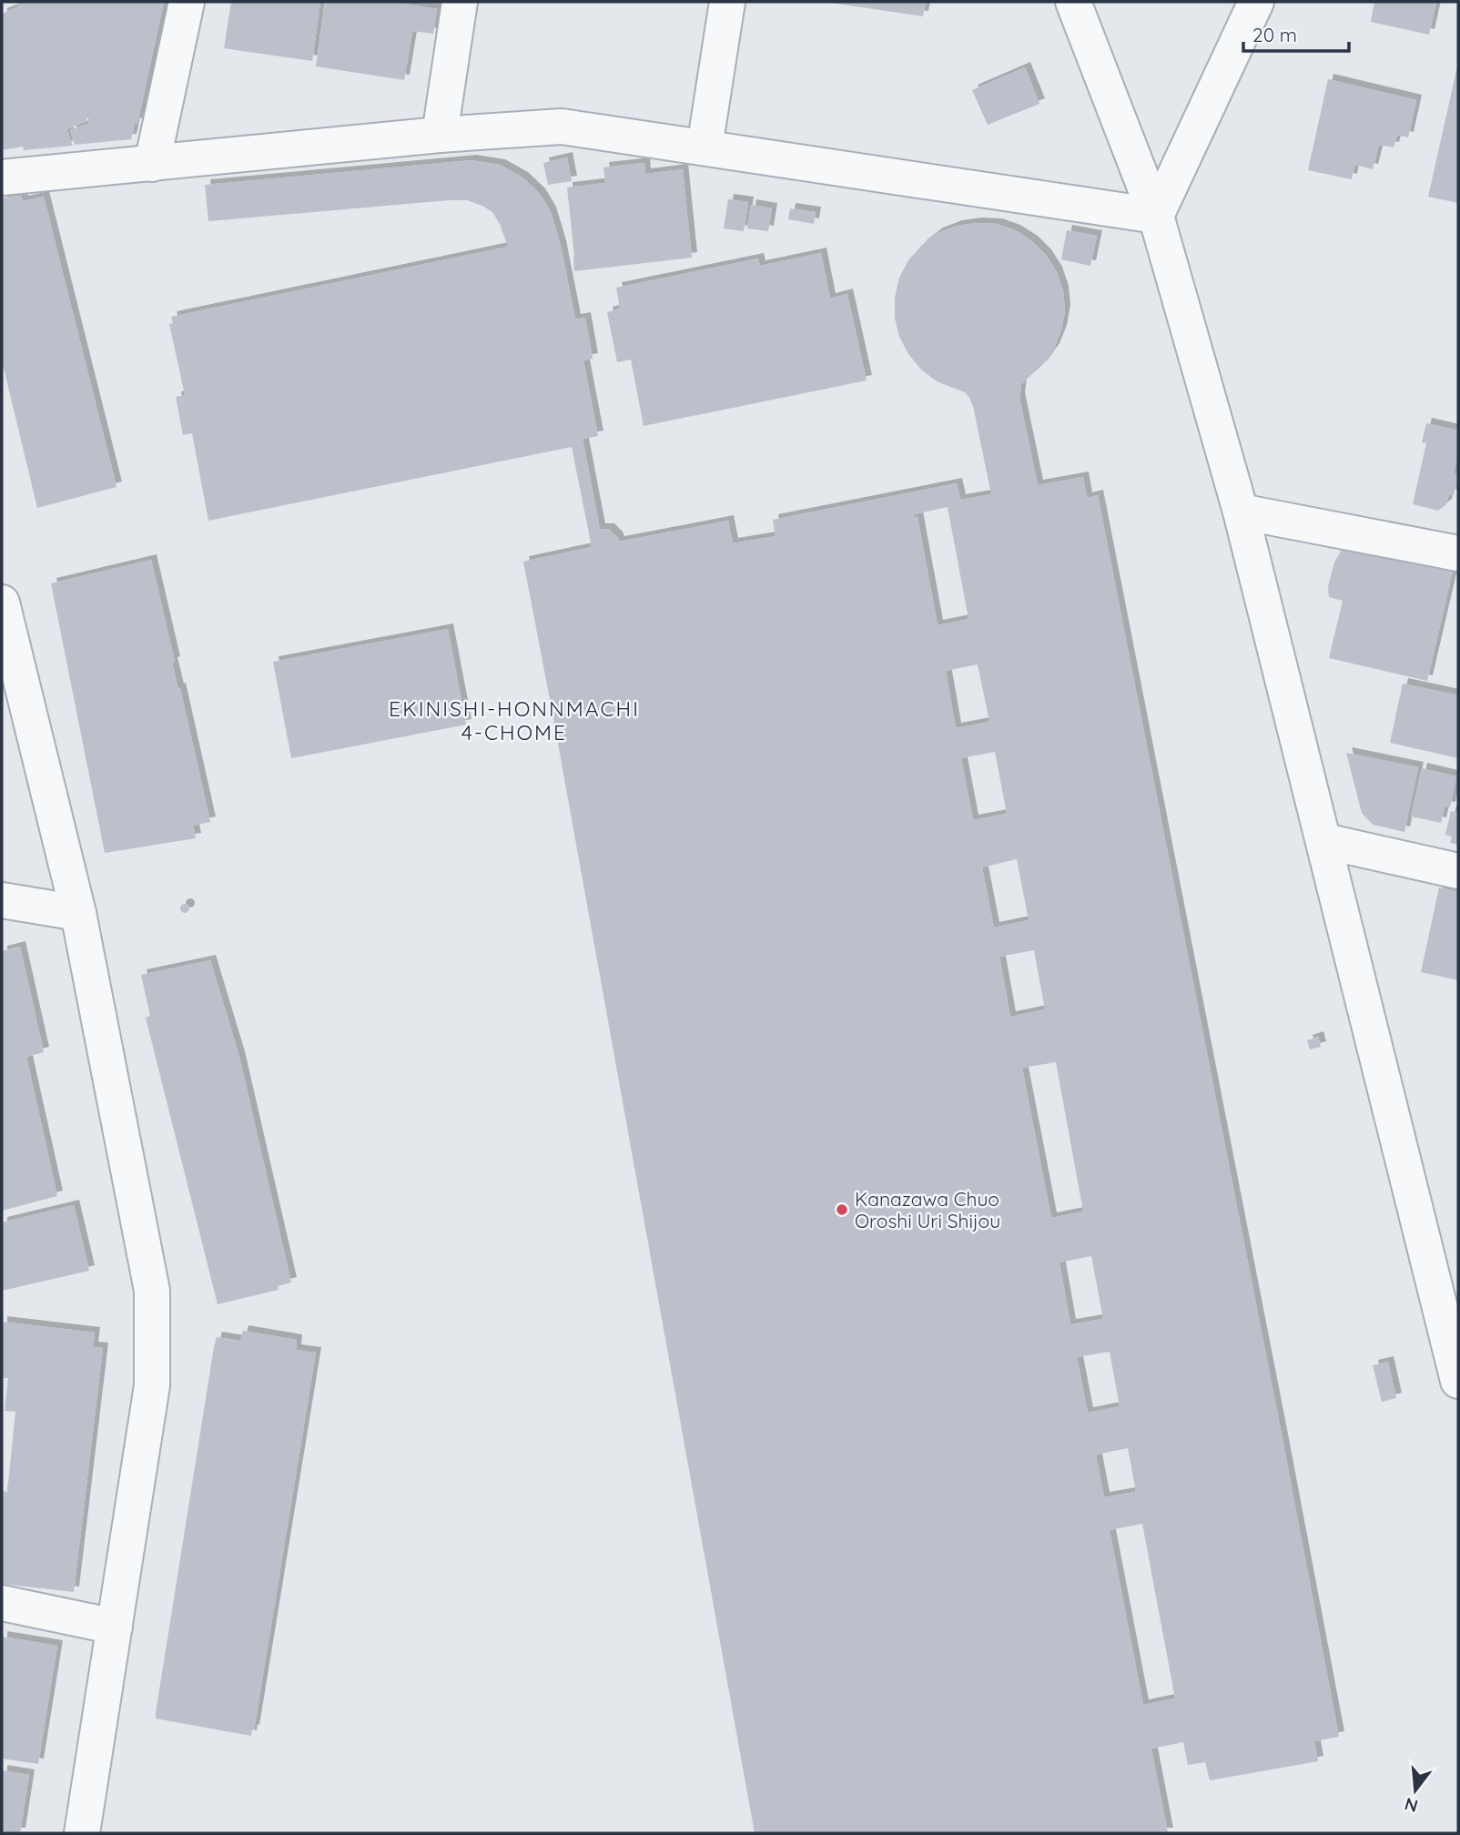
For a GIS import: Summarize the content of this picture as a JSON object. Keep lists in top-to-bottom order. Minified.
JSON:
{"districts":["EKINISHI-HONNMACHI 4-CHOME"],"places":["Kanazawa Chuo Oroshi Uri Shijou"],"scale_bar":"20 m","north":"bottom"}
